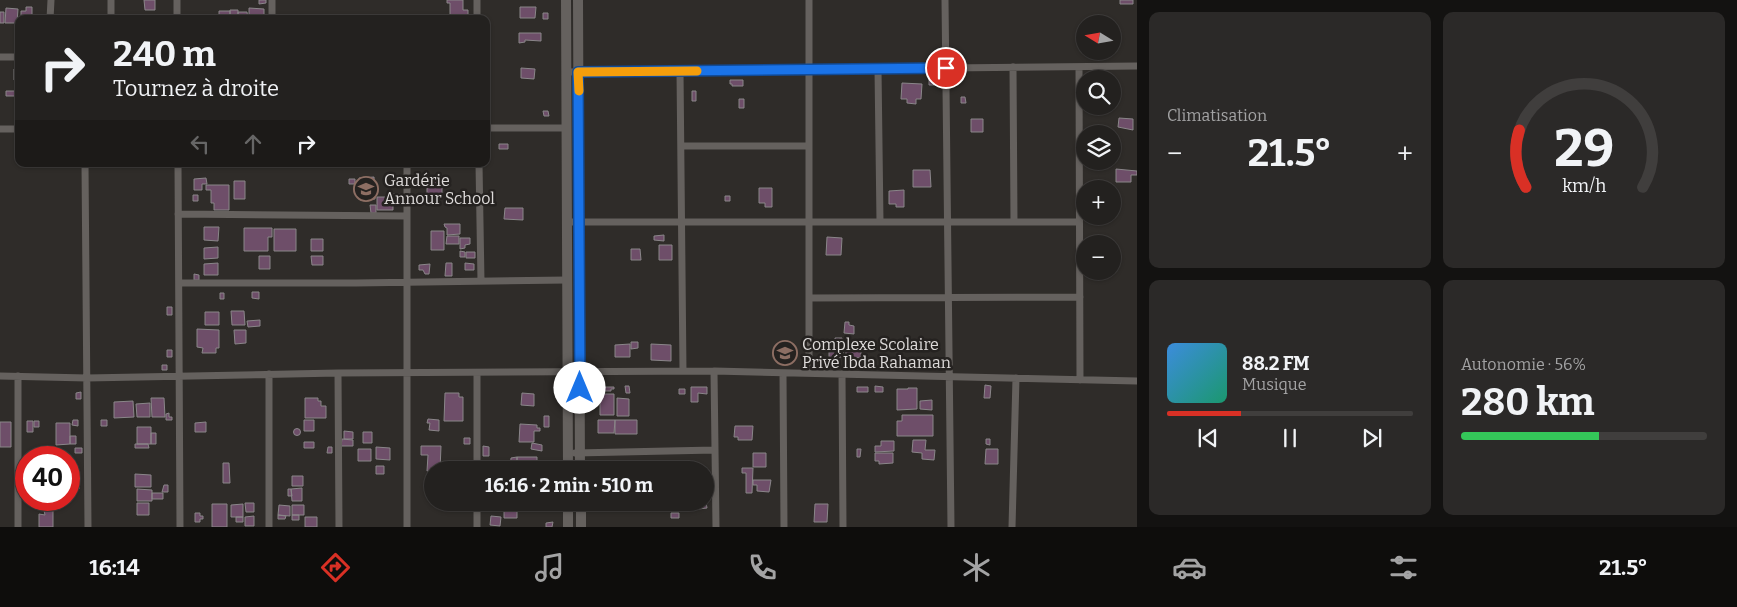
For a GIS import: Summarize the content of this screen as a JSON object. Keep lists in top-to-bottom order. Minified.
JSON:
{"places":{"school or university":["Gardérie Annour School","Complexe Scolaire Privé Ibda Rahaman"]},"north":"left","page":{"tile":["Climatisation",["Autonomie · 56%","280 km"]],"map_buttons":["+","−"],"turn":["240 m","Tournez à droite"],"heat":["−","21.5°","+"],"song":["88.2 FM","Musique"],"limit":"40","trip":"16:16 · 2 min · 510 m","tabs":["16:14","21.5°"],"gauge":["29","km/h"]}}
